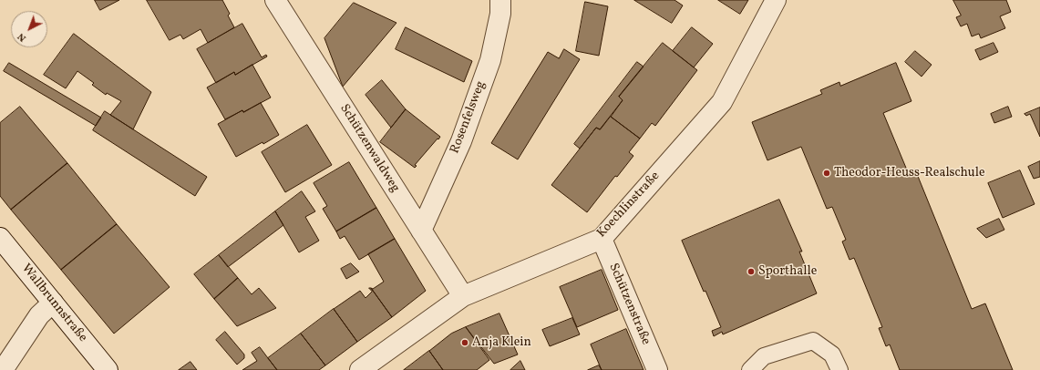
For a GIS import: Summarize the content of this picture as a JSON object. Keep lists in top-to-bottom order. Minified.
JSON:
{"streets":{"street":["Rosenfelsweg","Schützenwaldweg","Koechlinstraße","Wallbrunnstraße","Schützenstraße"]},"crossings":[["Rosenfelsweg","Schützenwaldweg"],["Schützenwaldweg","Koechlinstraße"],["Koechlinstraße","Schützenstraße"]],"places":["Theodor-Heuss-Realschule","Sporthalle","Anja Klein"],"north":"bottom left"}
